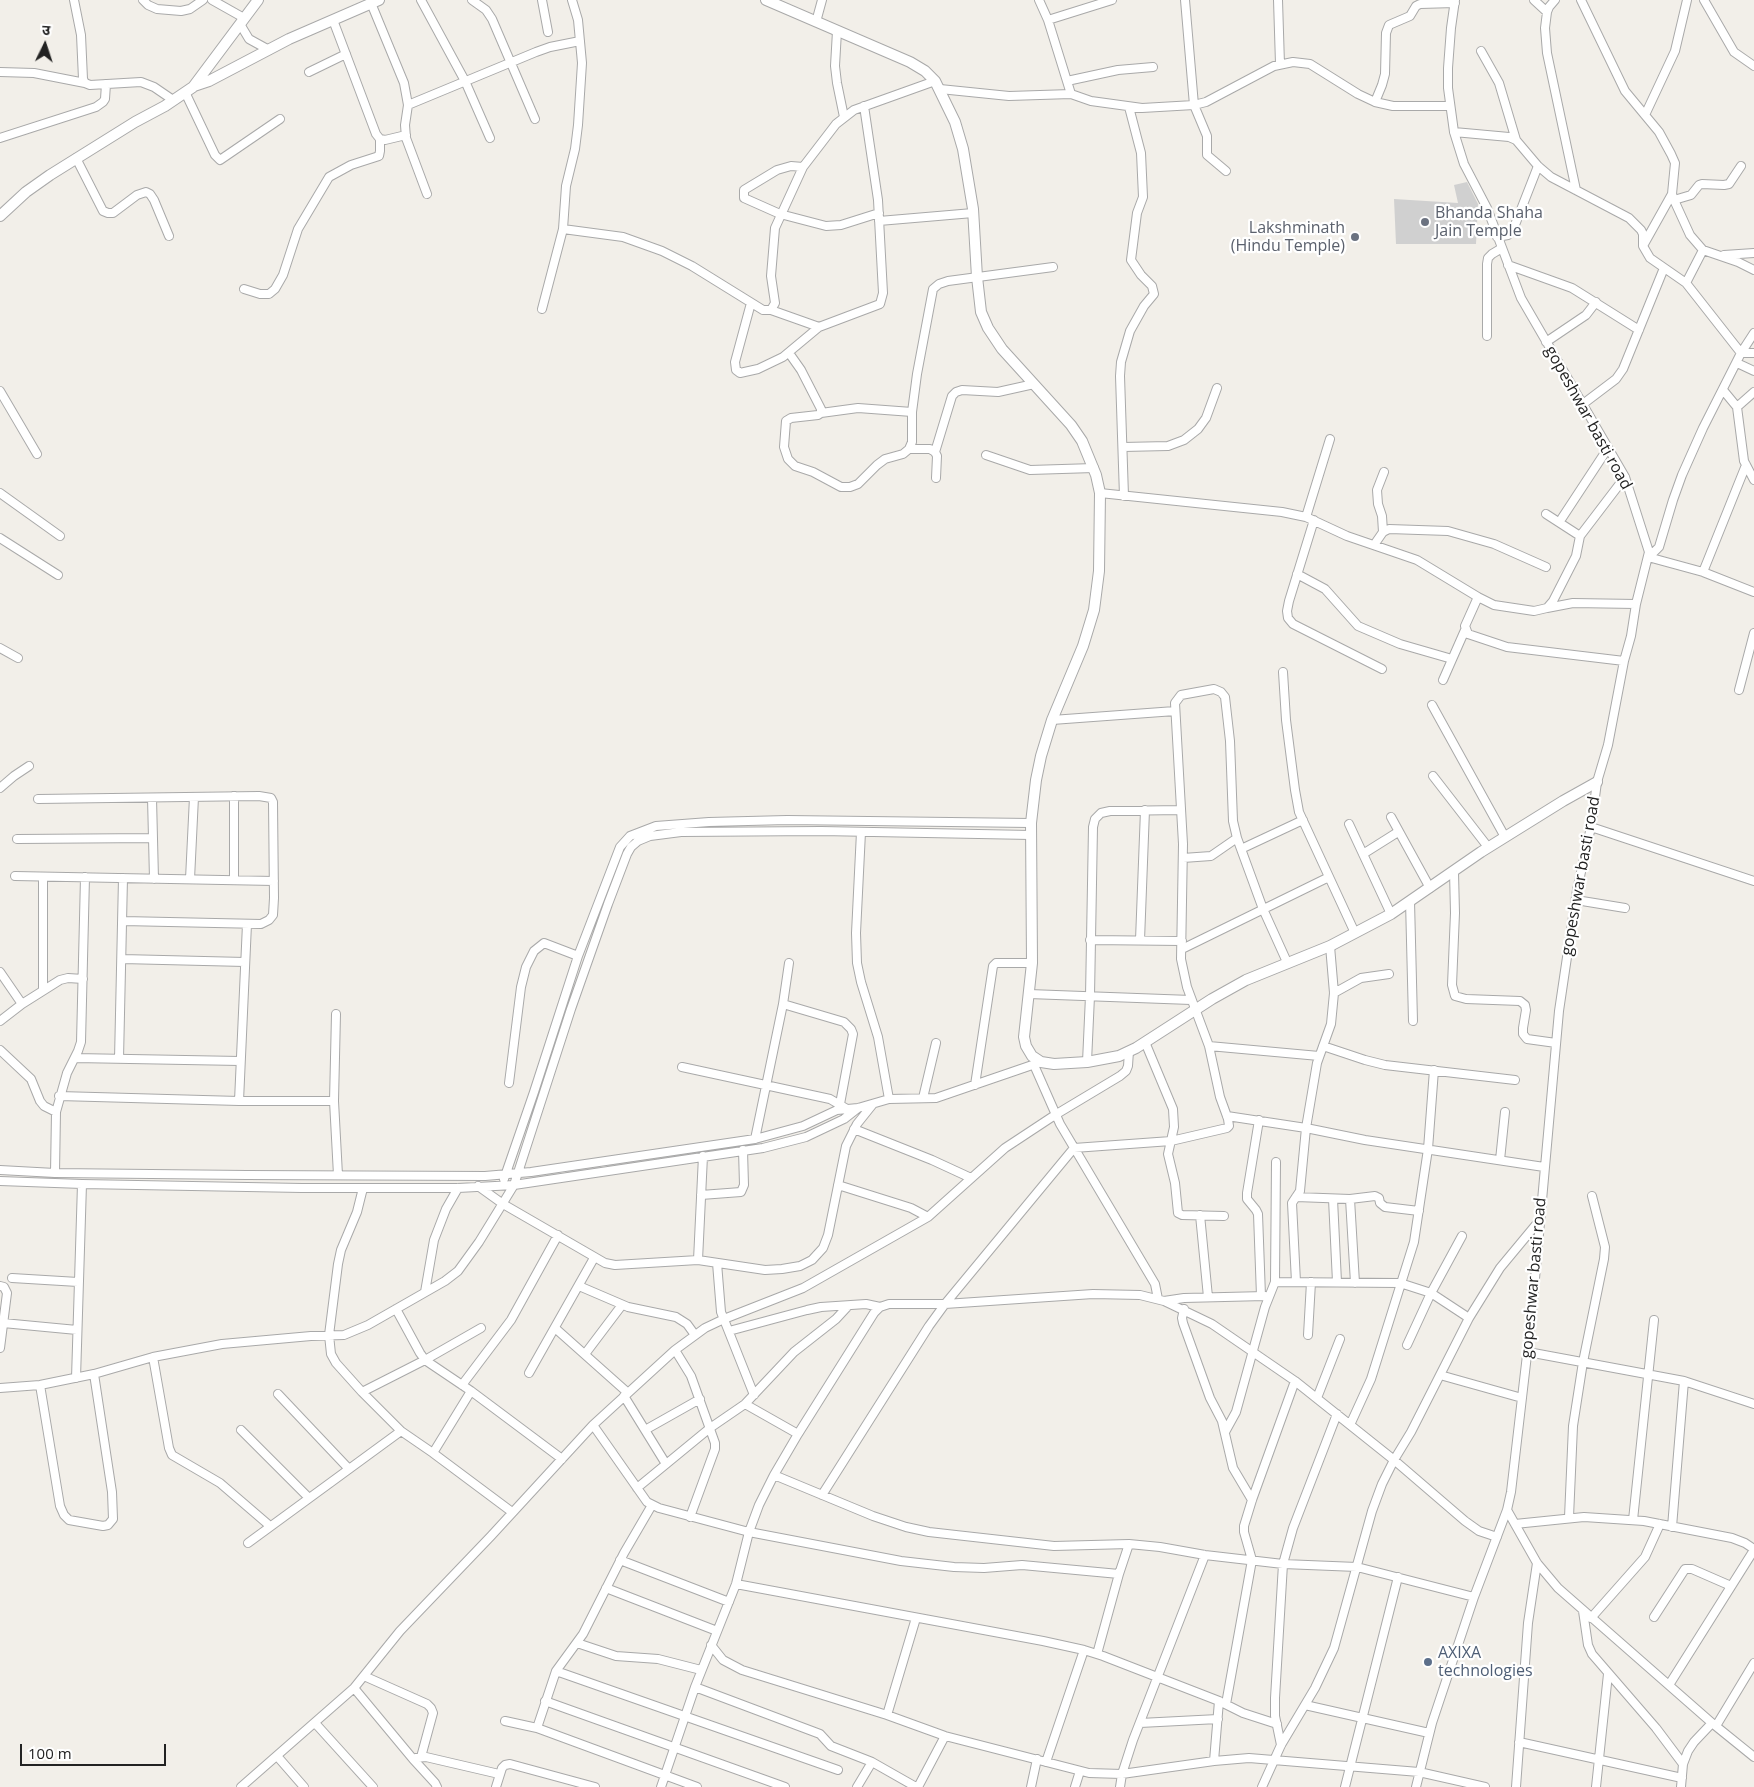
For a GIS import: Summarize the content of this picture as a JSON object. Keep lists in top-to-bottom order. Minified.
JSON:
{"streets":{"street":["gopeshwar basti road"]},"places":["Bhanda Shaha Jain Temple","Lakshminath (Hindu Temple)","AXIXA technologies"],"scale_bar":"100 m","north":"top"}
